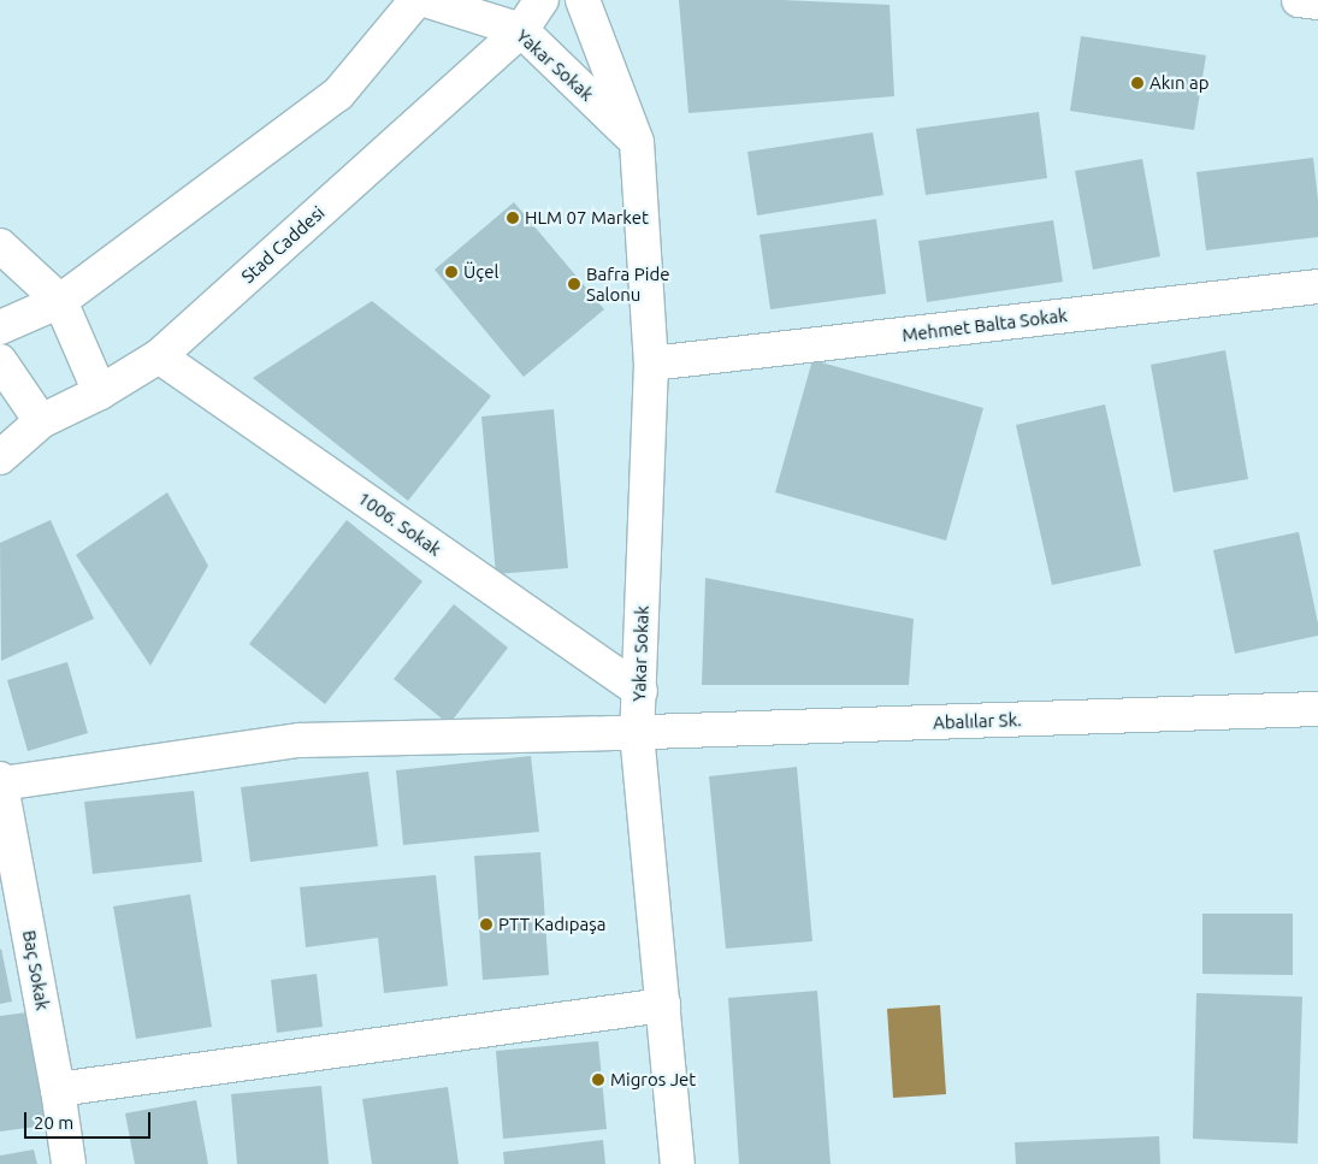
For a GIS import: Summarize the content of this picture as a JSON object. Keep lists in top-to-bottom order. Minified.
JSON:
{"streets":{"street":["Yakar Sokak","Stad Caddesi","Mehmet Balta Sokak","1006. Sokak","Abalılar Sk.","Baç Sokak"]},"crossings":[["Yakar Sokak","Stad Caddesi"],["Yakar Sokak","Mehmet Balta Sokak"],["Yakar Sokak","1006. Sokak"],["Yakar Sokak","Abalılar Sk."],["Stad Caddesi","1006. Sokak"],["Abalılar Sk.","Baç Sokak"]],"places":["Akın ap","HLM 07 Market","Üçel","Bafra Pide Salonu","PTT Kadıpaşa","Migros Jet"],"scale_bar":"20 m"}
